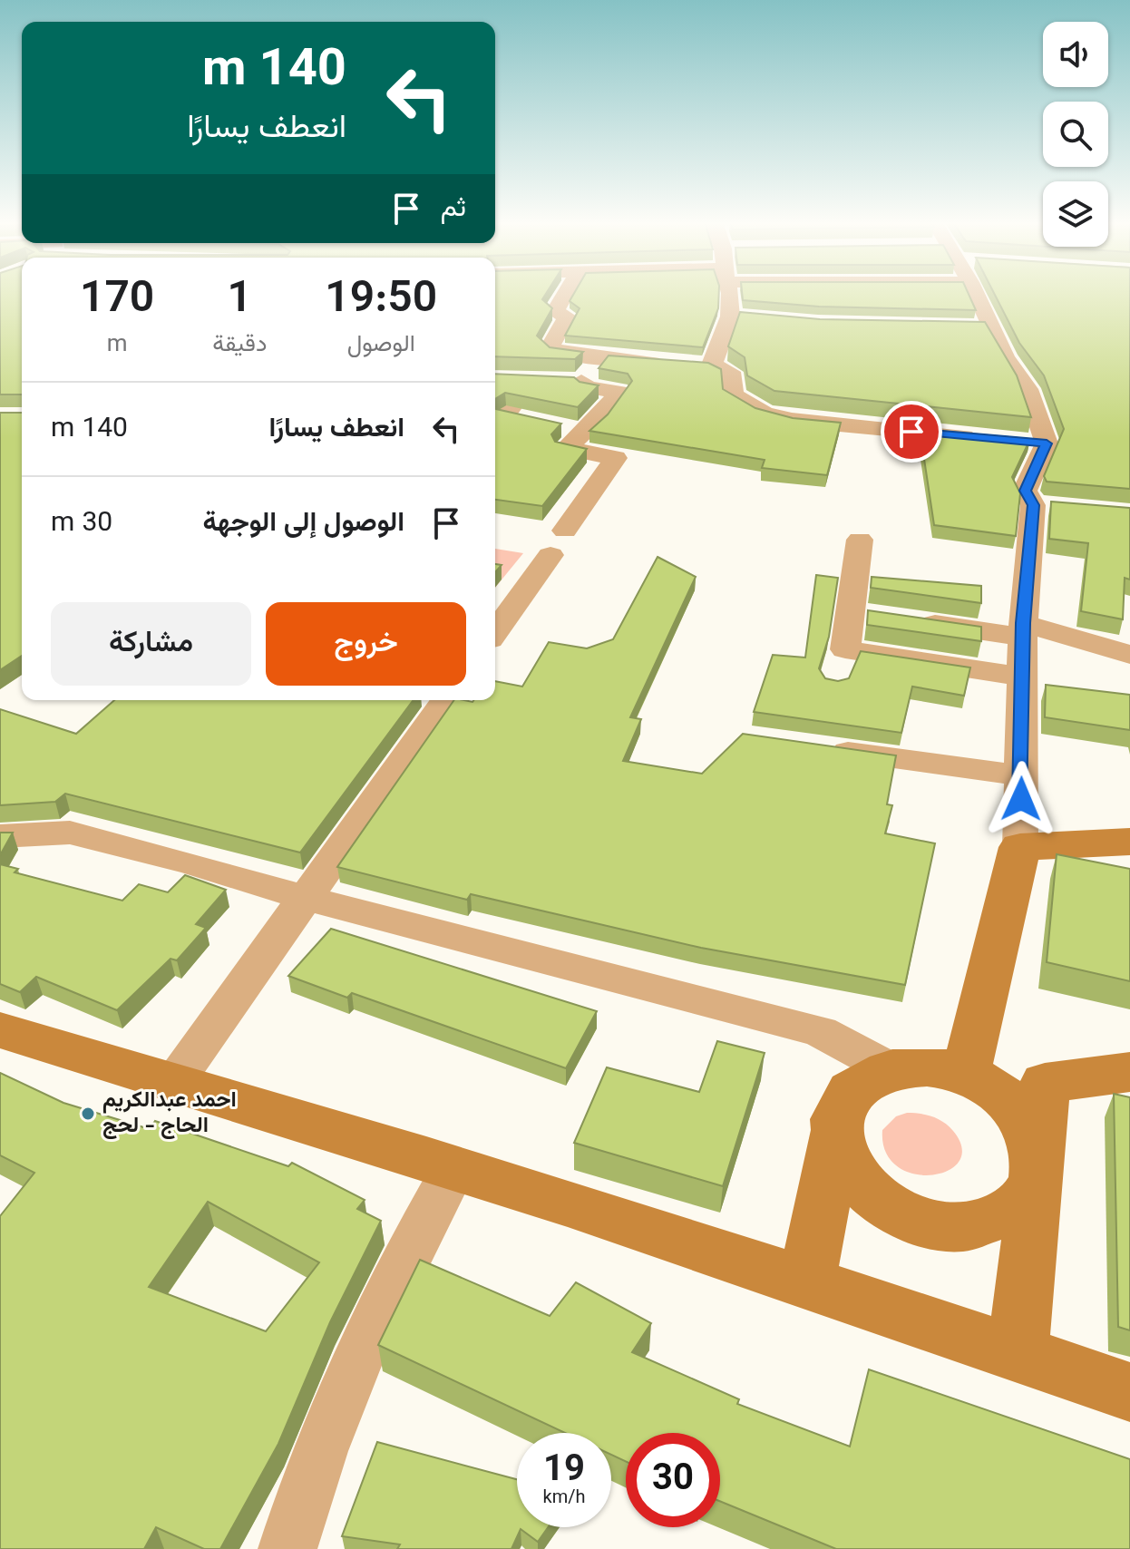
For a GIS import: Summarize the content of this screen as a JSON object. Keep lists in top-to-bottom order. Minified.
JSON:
{"places":["احمد عبدالكريم الحاج - لحج"],"page":{"turn":["140 m","انعطف يسارًا"],"then":"ثم","eta":["19:50","الوصول","1","دقيقة","170","m"],"list":[{"name":"انعطف يسارًا","value":"140 m"},{"name":"الوصول إلى الوجهة","value":"30 m"}],"buttons":["خروج","مشاركة"],"speed":"19 km/h","limit":"30"}}
